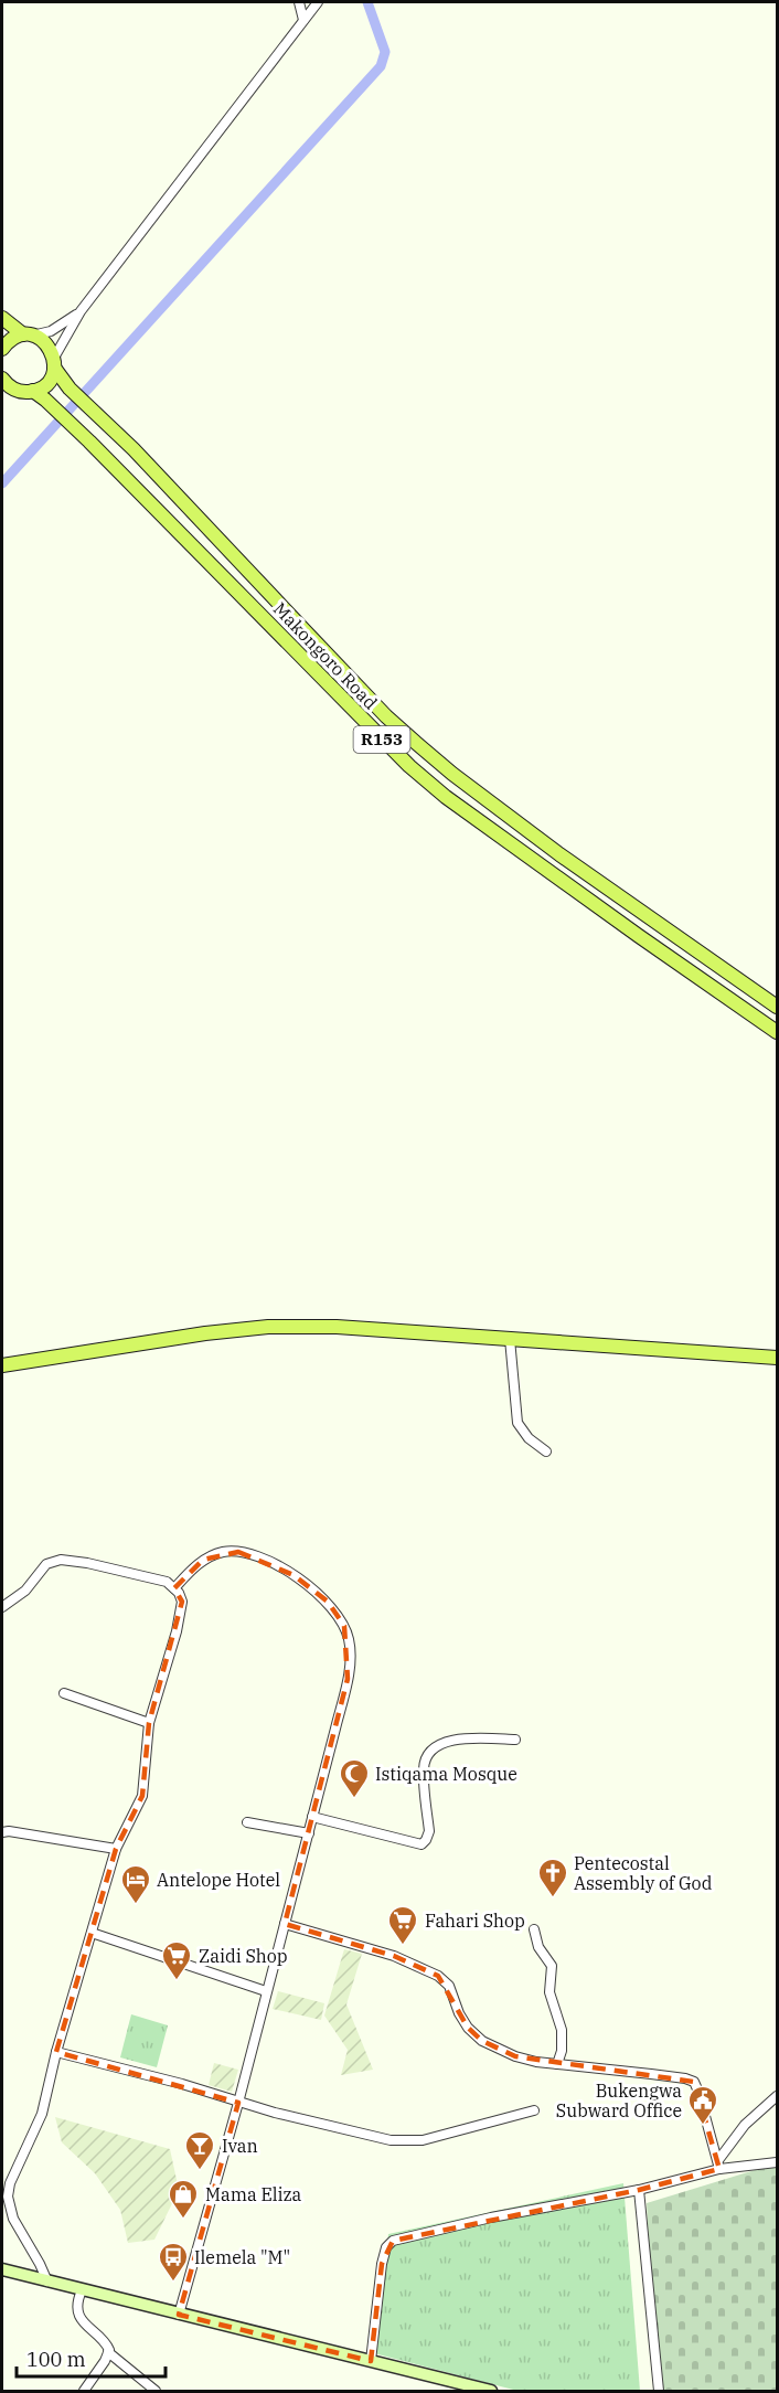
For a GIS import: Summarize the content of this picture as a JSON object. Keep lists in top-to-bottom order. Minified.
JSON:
{"streets":{"main road":["Makongoro Road","R153"]},"places":{"mosque":["Istiqama Mosque"],"church":["Pentecostal Assembly of God"],"hotel":["Antelope Hotel"],"supermarket":["Fahari Shop","Zaidi Shop"],"public building":["Bukengwa Subward Office"],"bar":["Ivan"],"shop":["Mama Eliza"],"bus stop":["Ilemela \"M\""]},"scale_bar":"100 m"}
